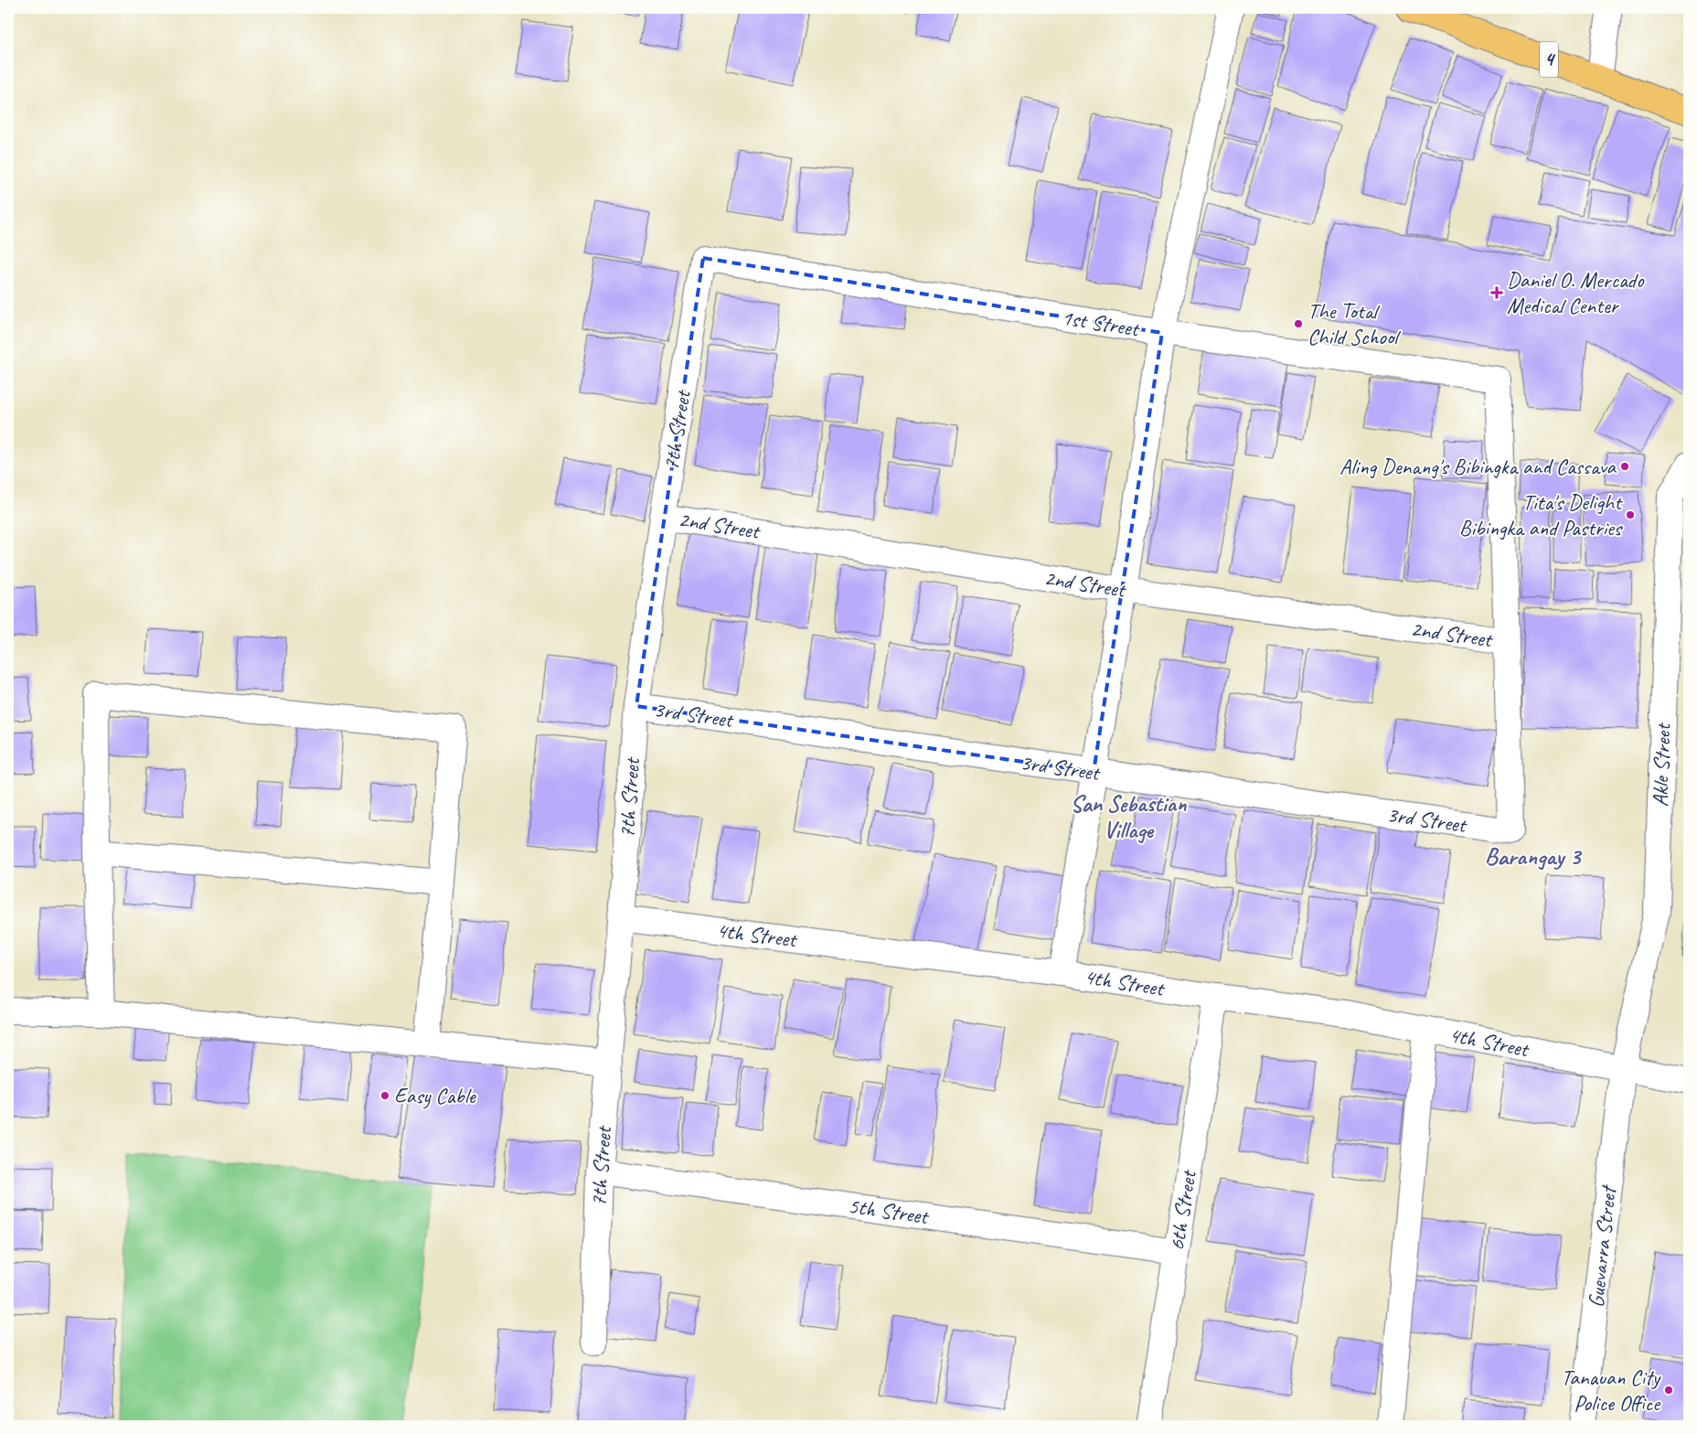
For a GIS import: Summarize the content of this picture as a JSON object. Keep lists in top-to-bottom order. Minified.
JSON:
{"streets":{"highway":["4"],"street":["1st Street","7th Street","2nd Street","3rd Street","Akle Street","4th Street","5th Street","6th Street","Guevarra Street"]},"crossings":[["1st Street","7th Street"],["1st Street","2nd Street"],["1st Street","3rd Street"],["7th Street","2nd Street"],["7th Street","3rd Street"],["7th Street","4th Street"],["7th Street","5th Street"],["2nd Street","3rd Street"],["Akle Street","4th Street"],["Akle Street","Guevarra Street"],["4th Street","6th Street"],["4th Street","Guevarra Street"],["5th Street","6th Street"]],"districts":["San Sebastian Village","Barangay 3"],"places":{"health":["Daniel O. Mercado Medical Center"],"other":["The Total Child School","Aling Denang's Bibingka and Cassava","Tita's Delight Bibingka and Pastries","Easy Cable","Tanauan City Police Office"]}}
